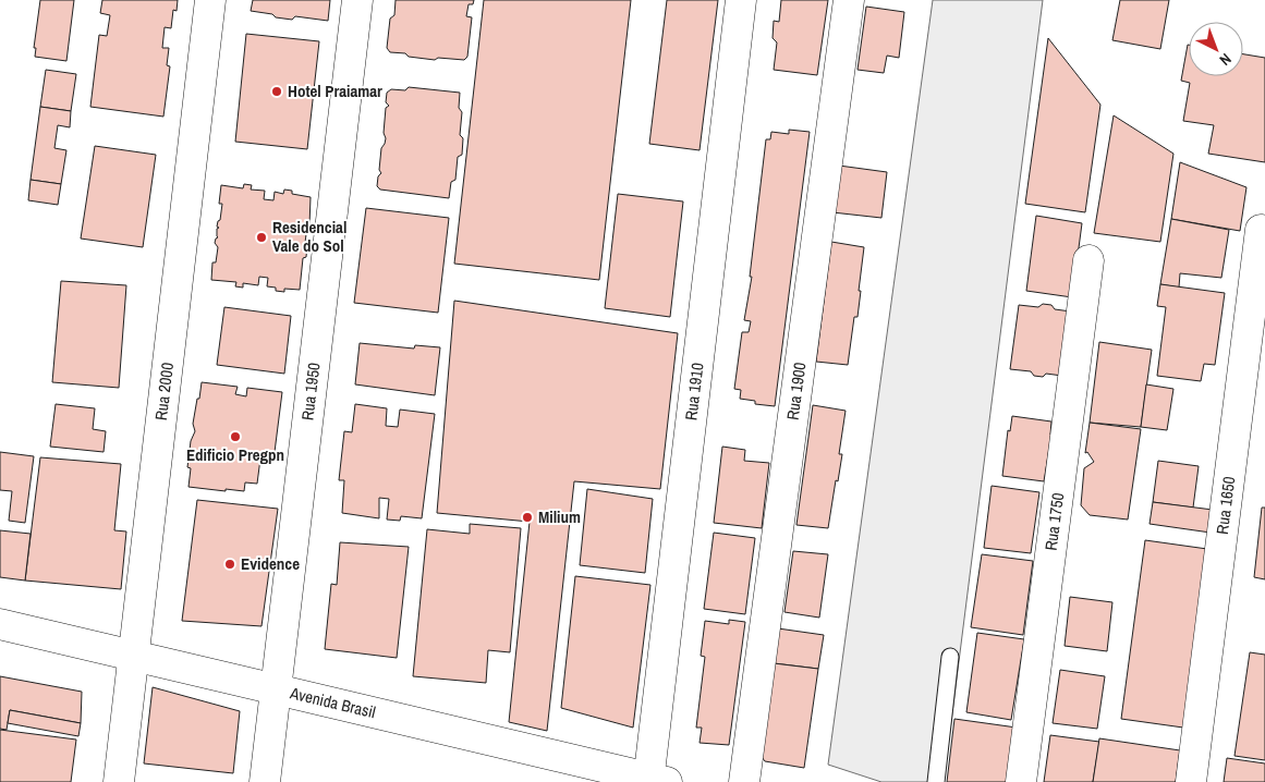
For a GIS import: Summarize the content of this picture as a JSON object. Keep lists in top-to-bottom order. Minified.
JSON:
{"streets":{"street":["Rua 2000","Rua 1950","Rua 1910","Rua 1900","Rua 1650","Rua 1750","Avenida Brasil"]},"crossings":[["Rua 2000","Avenida Brasil"],["Rua 1950","Avenida Brasil"],["Rua 1910","Avenida Brasil"]],"places":["Hotel Praiamar","Residencial Vale do Sol","Edificio Pregpn","Milium","Evidence"],"north":"bottom right"}
